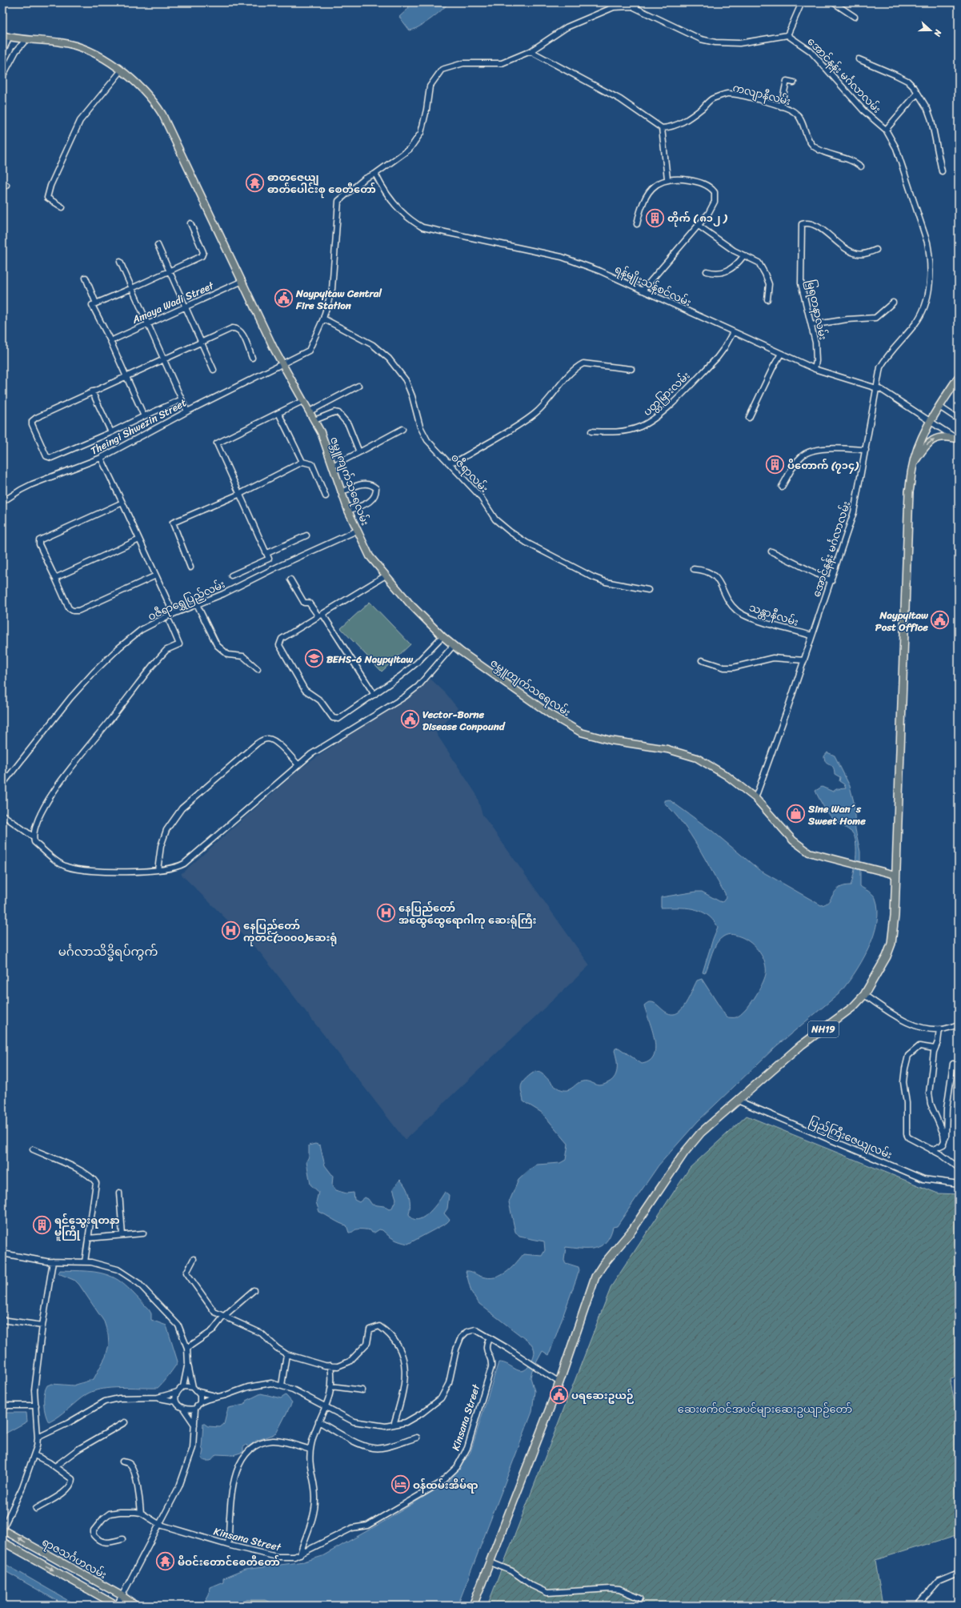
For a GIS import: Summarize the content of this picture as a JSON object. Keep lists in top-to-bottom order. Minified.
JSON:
{"streets":{"highway":["NH19"],"main road":["ဇမ္ဘူကျက်သရေလမ်း","ရာဇသင်္ဂဟလမ်း"],"street":["အောင်နန်း မင်္ဂလာလမ်း","ကလျာနီလမ်း","ရန်မျိုးသန့်စင်လမ်း","Amaya Wadi Street","မြရတနာလမ်း","ပတ္တမြားလမ်း","Theingi Shwezin Street","ဝဇီရာလမ်း","ဝဇီရာရွှေပြည်လမ်း","သန္တာနီလမ်း","ပြည်ကြီးဇေယျလမ်း","Kinsana Street"]},"crossings":[["အောင်နန်း မင်္ဂလာလမ်း","ရန်မျိုးသန့်စင်လမ်း"],["အောင်နန်း မင်္ဂလာလမ်း","ဇမ္ဘူကျက်သရေလမ်း"],["အောင်နန်း မင်္ဂလာလမ်း","သန္တာနီလမ်း"],["ရန်မျိုးသန့်စင်လမ်း","မြရတနာလမ်း"],["ရန်မျိုးသန့်စင်လမ်း","ပတ္တမြားလမ်း"],["ရန်မျိုးသန့်စင်လမ်း","NH19"],["Amaya Wadi Street","ဇမ္ဘူကျက်သရေလမ်း"],["Theingi Shwezin Street","ဇမ္ဘူကျက်သရေလမ်း"],["ဇမ္ဘူကျက်သရေလမ်း","ဝဇီရာရွှေပြည်လမ်း"],["ဇမ္ဘူကျက်သရေလမ်း","NH19"],["NH19","ပြည်ကြီးဇေယျလမ်း"]],"districts":["မင်္ဂလာသိဒ္ဓိရပ်ကွက်"],"parks":["ဆေးဖက်ဝင်အပင်များဆေးဥယျာဉ်တော်"],"places":{"temple":["ဓာတုဇေယျ ဓာတ်ပေါင်းစု စေတီတော်","မိဝင်းတောင်စေတီတော်"],"building":["တိုက် ( ၈၁၂ )","ပိတောက် (၇၁၄)","ရင်သွေးရတနာ မူကြို"],"public building":["Naypyitaw Central Fire Station","Naypyitaw Post Office","Vector-Borne Disease Conpound","ပရဆေးဥယဉ်"],"school or university":["BEHS-6 Naypyitaw"],"shop":["Sine Wan´s Sweet Home"],"hospital":["နေပြည်တော် အထွေထွေရောဂါကု ဆေးရုံကြီး","နေပြည်တော် ကုတင်(၁၀၀၀)ဆေးရုံ"],"hotel":["ဝန်ထမ်းအိမ်ရာ"]},"north":"right"}
